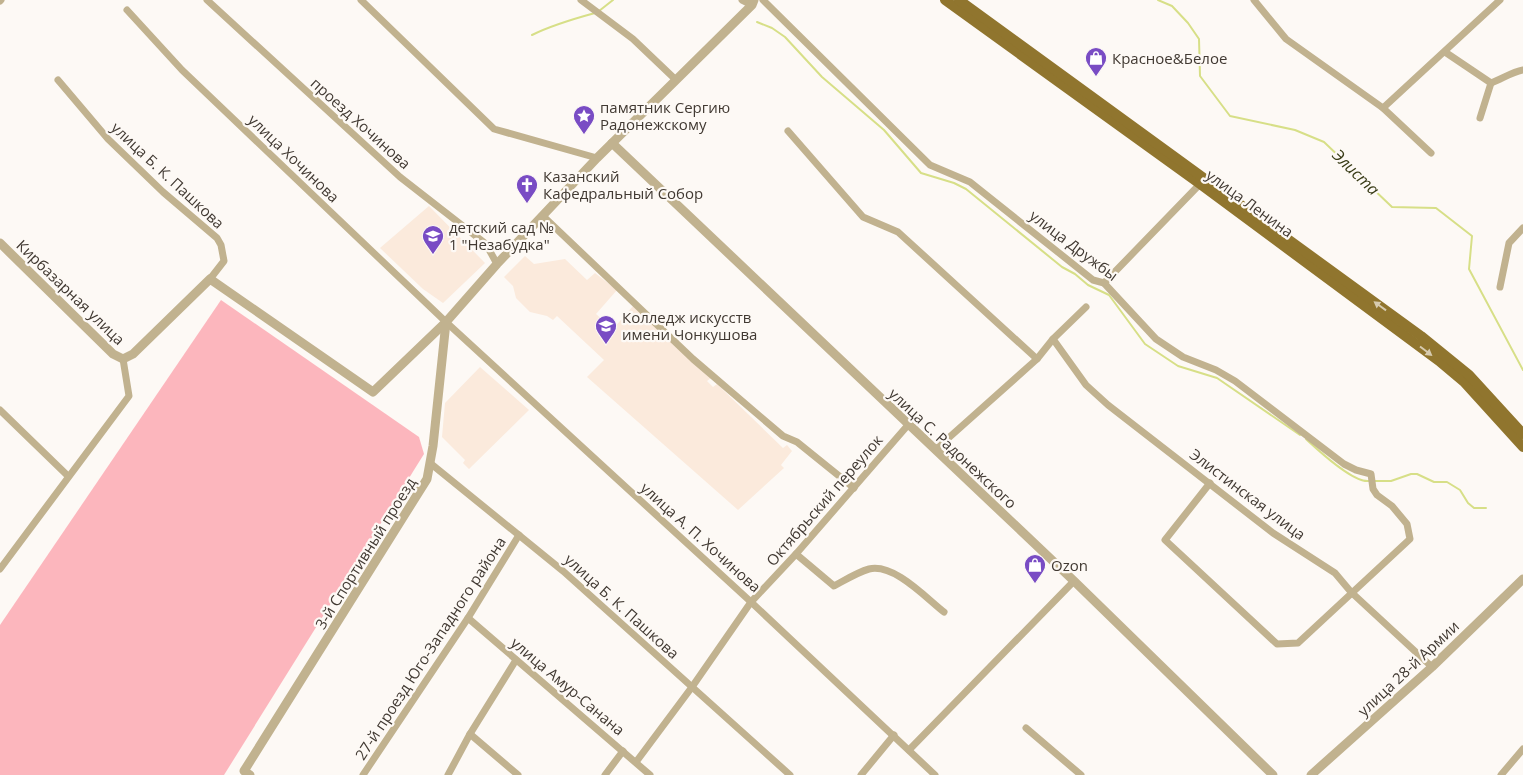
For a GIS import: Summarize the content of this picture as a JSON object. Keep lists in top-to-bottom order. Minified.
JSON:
{"streets":{"main road":["улица Ленина"],"street":["проезд Хочинова","улица Хочинова","улица Б. К. Пашкова","улица Дружбы","Кирбазарная улица","улица С. Радонежского","Элистинская улица","Октябрьский переулок","улица А. П. Хочинова","3-й Спортивный проезд","27-й проезд Юго-Западного района","улица 28-й Армии","улица Амур-Санана"]},"crossings":[["улица Хочинова","улица А. П. Хочинова"],["улица Хочинова","3-й Спортивный проезд"],["улица Б. К. Пашкова","Октябрьский переулок"],["улица Б. К. Пашкова","3-й Спортивный проезд"],["улица Б. К. Пашкова","27-й проезд Юго-Западного района"],["улица Дружбы","Элистинская улица"],["улица С. Радонежского","Октябрьский переулок"],["Элистинская улица","улица 28-й Армии"],["Октябрьский переулок","улица А. П. Хочинова"],["Октябрьский переулок","улица Амур-Санана"],["улица А. П. Хочинова","3-й Спортивный проезд"],["27-й проезд Юго-Западного района","улица Амур-Санана"]],"water":["Элиста"],"places":{"shop":["Красное&Белое","Ozon"],"place":["памятник Сергию Радонежскому"],"church":["Казанский Кафедральный Собор"],"school or university":["детский сад № 1 \"Незабудка\"","Колледж искусств имени Чонкушова"]}}
